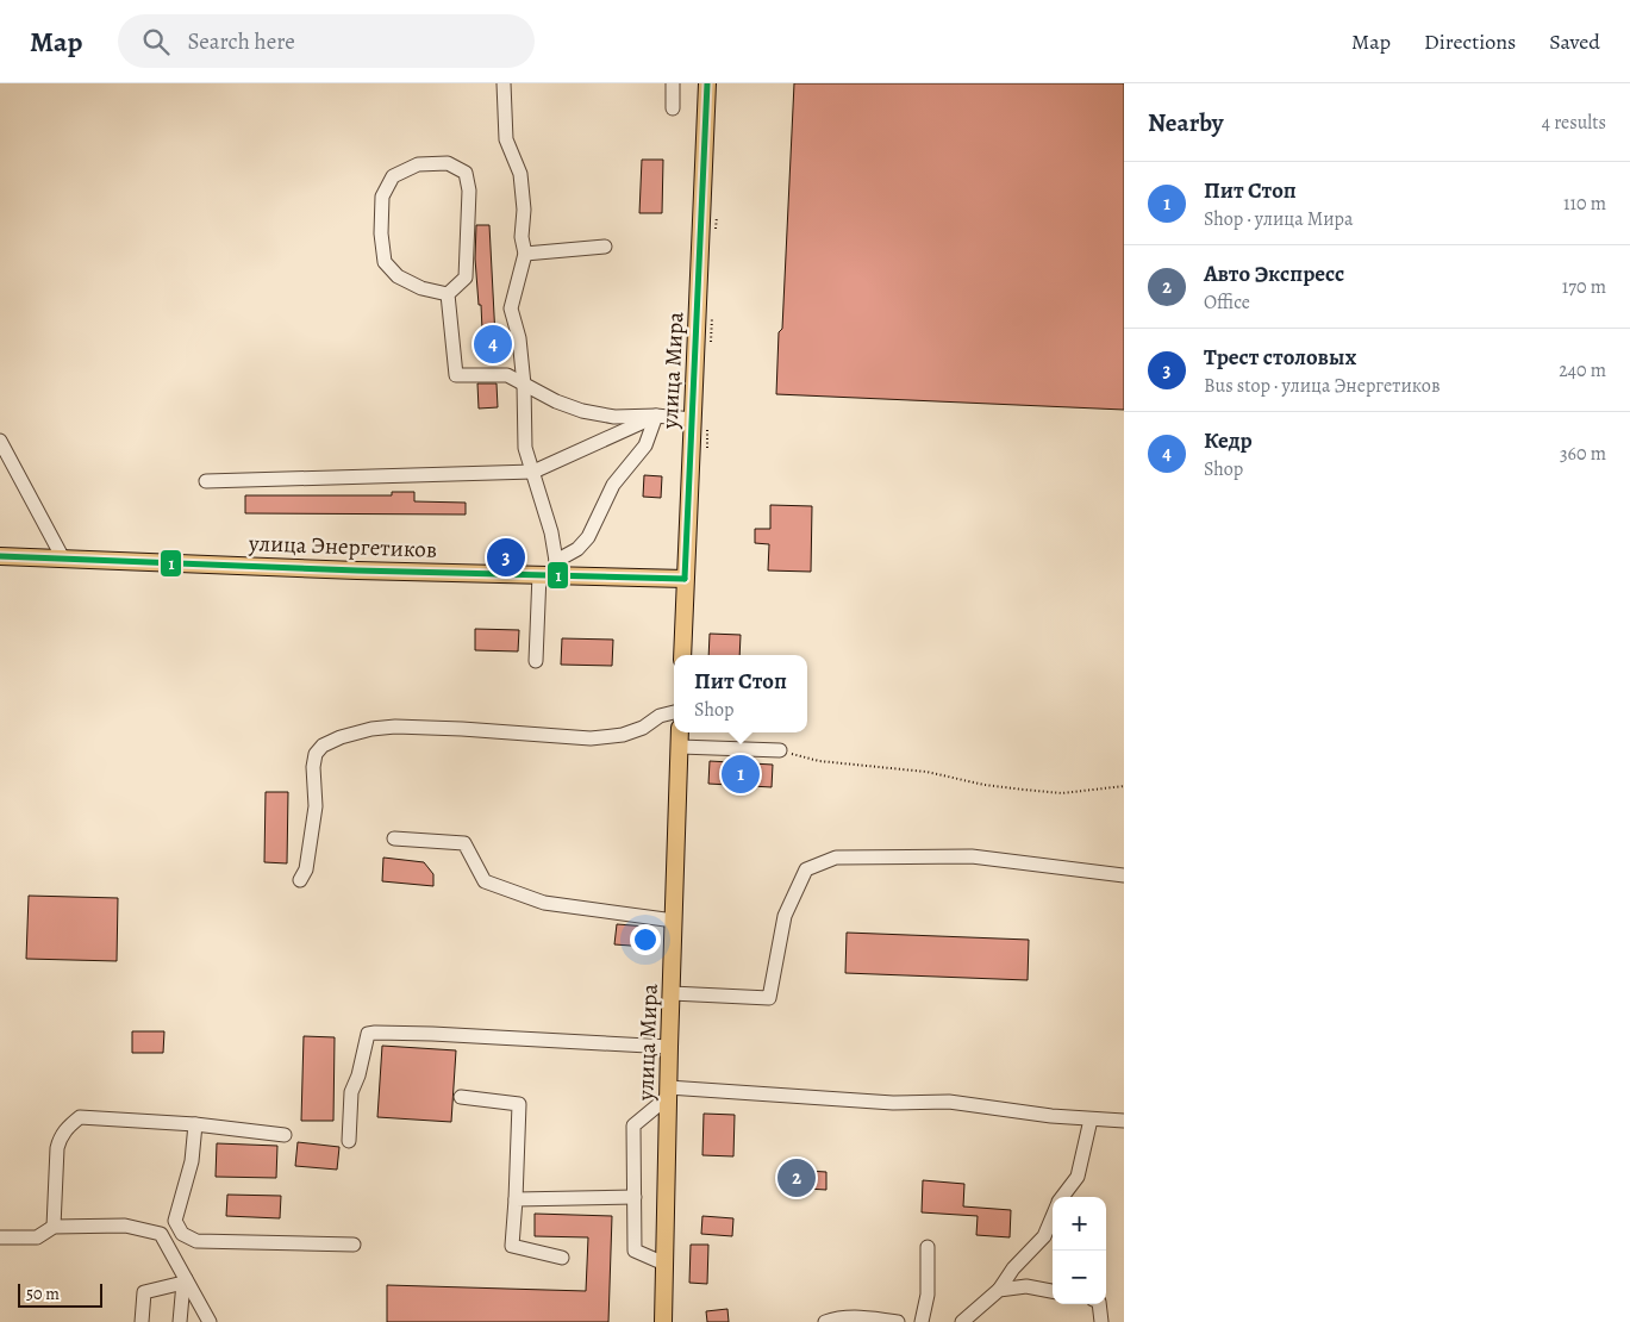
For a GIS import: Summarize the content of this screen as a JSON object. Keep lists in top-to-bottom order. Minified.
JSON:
{"streets":{"main road":["улица Мира","улица Энергетиков"]},"crossings":[["улица Мира","улица Энергетиков"]],"lines":["transit line 1"],"scale_bar":"50 m","page":{"header":"Map","search":"Search here","nav":["Map","Directions","Saved"],"heading":["Nearby","4 results"],"list":[{"mark":"1","name":"Пит Стоп","note":"Shop · улица Мира","value":"110 m"},{"mark":"2","name":"Авто Экспресс","note":"Office","value":"170 m"},{"mark":"3","name":"Трест столовых","note":"Bus stop · улица Энергетиков","value":"240 m"},{"mark":"4","name":"Кедр","note":"Shop","value":"360 m"}],"pins":["4","3","1","2"],"popup":["Пит Стоп","Shop"],"map_buttons":["+","−"],"scale":"50 m"}}
